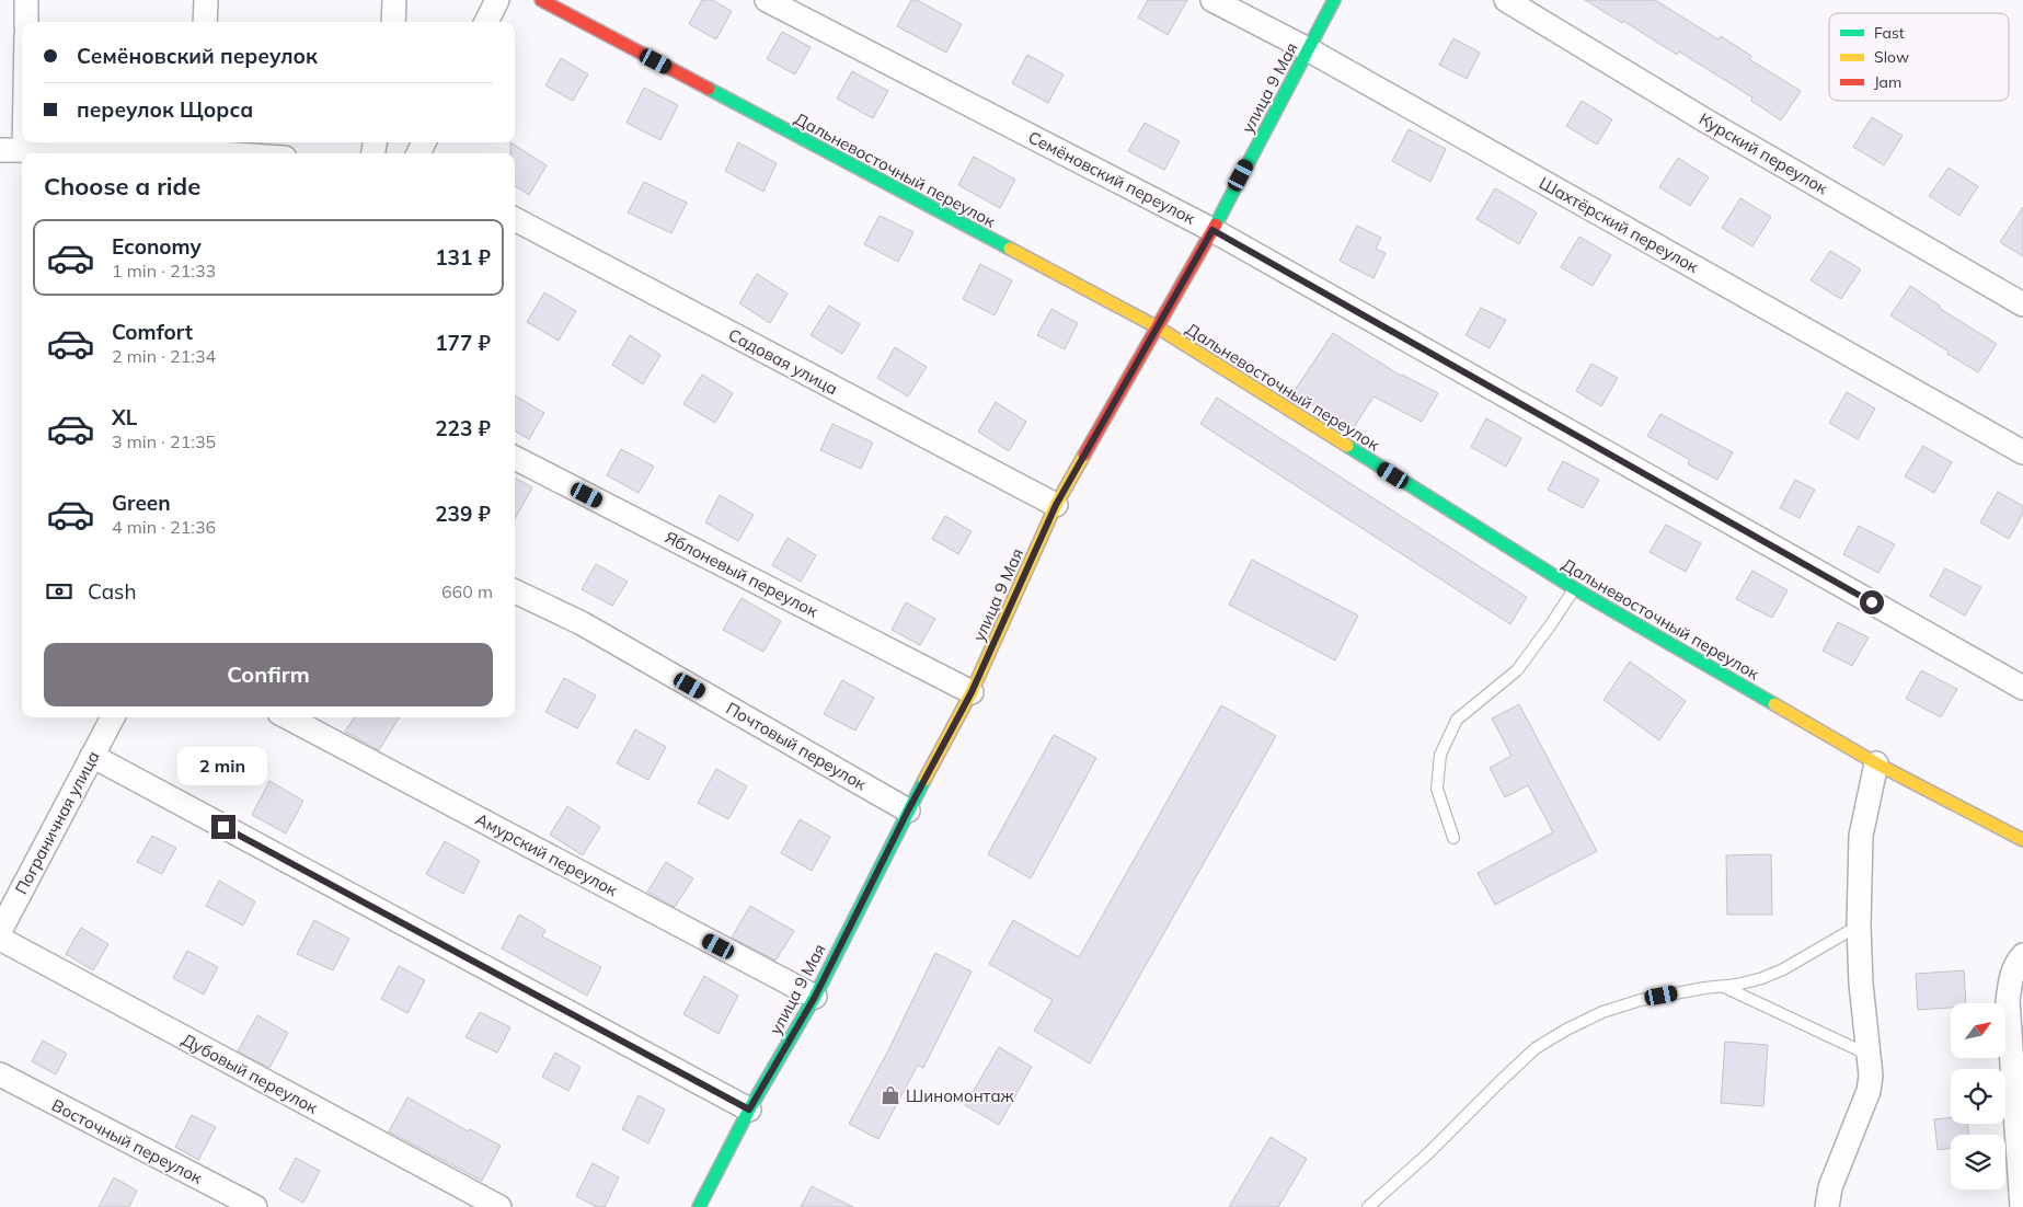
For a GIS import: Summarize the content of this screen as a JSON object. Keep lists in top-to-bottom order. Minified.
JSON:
{"streets":{"street":["улица 9 Мая","Курский переулок","Дальневосточный переулок","Семёновский переулок","Шахтёрский переулок","Садовая улица","Яблоневый переулок","Почтовый переулок","Пограничная улица","Амурский переулок","Дубовый переулок","Восточный переулок"]},"crossings":[["улица 9 Мая","Дальневосточный переулок"],["улица 9 Мая","Семёновский переулок"],["улица 9 Мая","Шахтёрский переулок"],["улица 9 Мая","Садовая улица"],["улица 9 Мая","Яблоневый переулок"],["улица 9 Мая","Почтовый переулок"],["улица 9 Мая","Амурский переулок"]],"places":{"shop":["Шиномонтаж"]},"legend":["Fast","Slow","Jam"],"north":"top right","page":{"banner":["Семёновский переулок","переулок Щорса"],"heading":"Choose a ride","list":[{"name":"Economy","note":"1 min · 21:33","value":"131 ₽"},{"name":"Comfort","note":"2 min · 21:34","value":"177 ₽"},{"name":"XL","note":"3 min · 21:35","value":"223 ₽"},{"name":"Green","note":"4 min · 21:36","value":"239 ₽"}],"pay":["Cash","660 m"],"buttons":"Confirm","bubble":"2 min"}}
